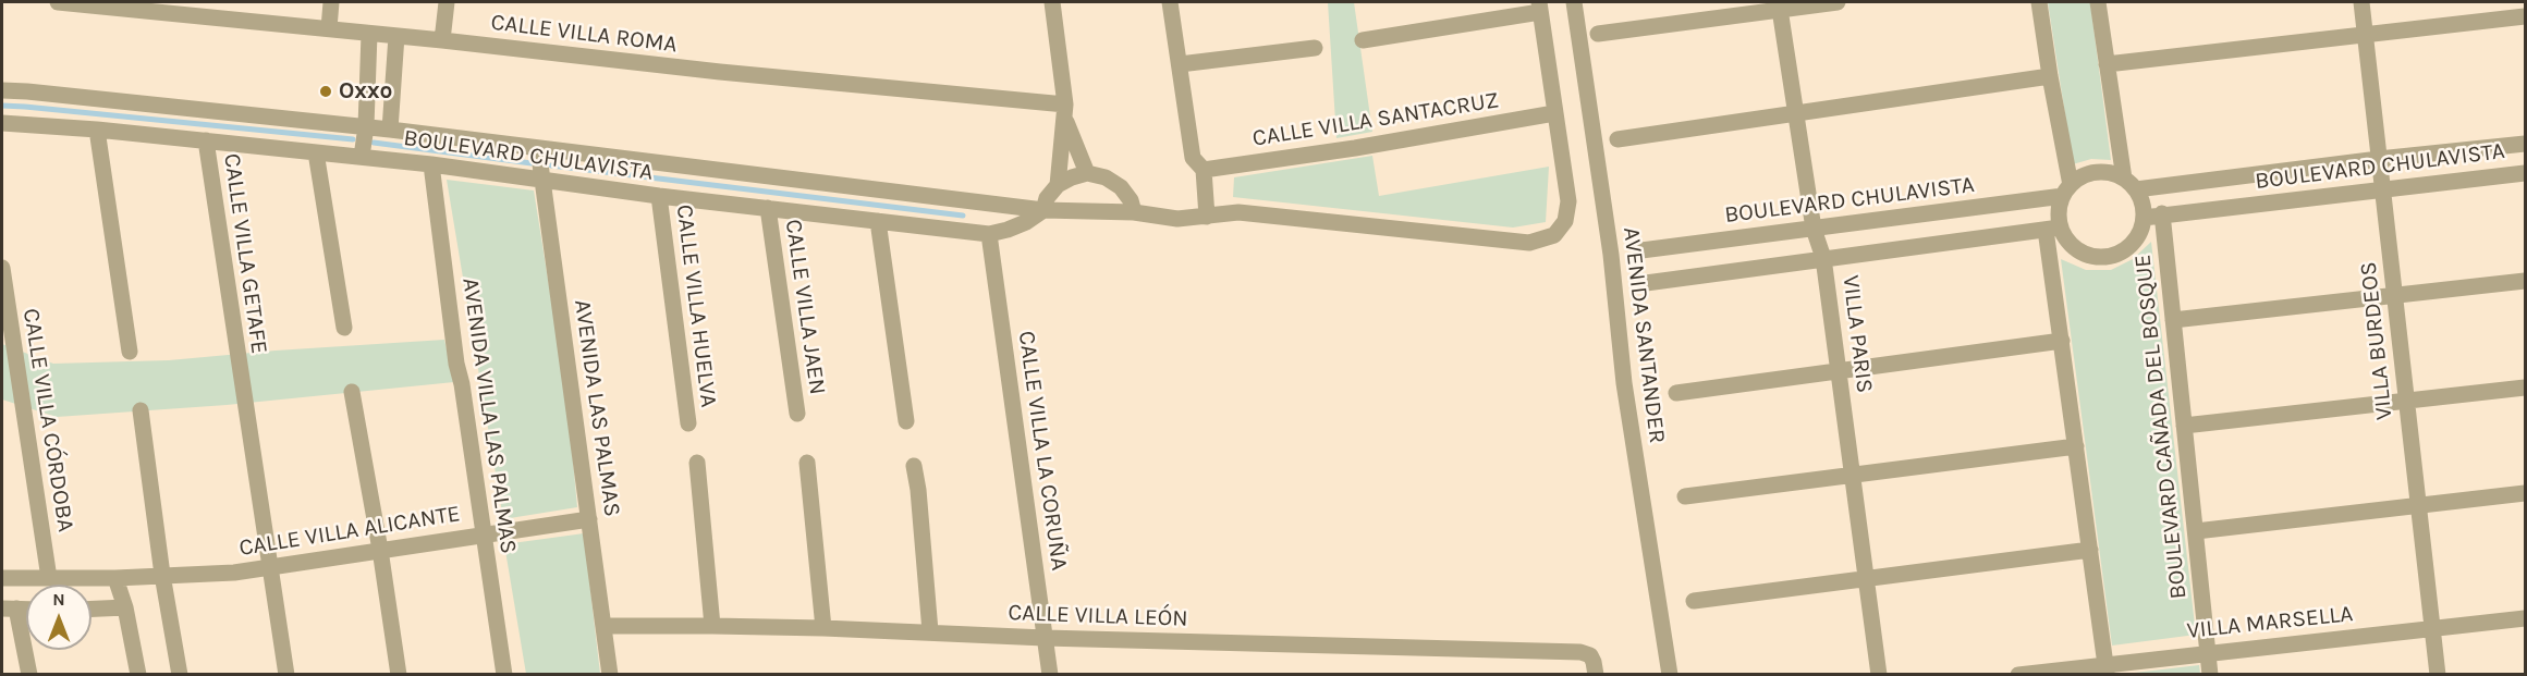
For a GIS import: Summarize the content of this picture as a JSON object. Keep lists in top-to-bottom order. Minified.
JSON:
{"streets":{"street":["CALLE VILLA ROMA","CALLE VILLA SANTACRUZ","BOULEVARD CHULAVISTA","CALLE VILLA GETAFE","CALLE VILLA HUELVA","CALLE VILLA JAEN","VILLA PARIS","AVENIDA SANTANDER","VILLA BURDEOS","AVENIDA LAS PALMAS","AVENIDA VILLA LAS PALMAS","CALLE VILLA CÓRDOBA","BOULEVARD CAÑADA DEL BOSQUE","CALLE VILLA LA CORUÑA","CALLE VILLA ALICANTE","CALLE VILLA LEÓN","VILLA MARSELLA"]},"crossings":[["CALLE VILLA SANTACRUZ","BOULEVARD CHULAVISTA"],["BOULEVARD CHULAVISTA","CALLE VILLA GETAFE"],["BOULEVARD CHULAVISTA","CALLE VILLA HUELVA"],["BOULEVARD CHULAVISTA","CALLE VILLA JAEN"],["BOULEVARD CHULAVISTA","VILLA PARIS"],["BOULEVARD CHULAVISTA","VILLA BURDEOS"],["BOULEVARD CHULAVISTA","AVENIDA LAS PALMAS"],["BOULEVARD CHULAVISTA","AVENIDA VILLA LAS PALMAS"],["BOULEVARD CHULAVISTA","BOULEVARD CAÑADA DEL BOSQUE"],["BOULEVARD CHULAVISTA","CALLE VILLA LA CORUÑA"],["CALLE VILLA GETAFE","CALLE VILLA ALICANTE"],["VILLA BURDEOS","VILLA MARSELLA"],["AVENIDA LAS PALMAS","CALLE VILLA ALICANTE"],["AVENIDA LAS PALMAS","CALLE VILLA LEÓN"],["AVENIDA VILLA LAS PALMAS","CALLE VILLA ALICANTE"],["CALLE VILLA CÓRDOBA","CALLE VILLA ALICANTE"],["BOULEVARD CAÑADA DEL BOSQUE","VILLA MARSELLA"],["CALLE VILLA LA CORUÑA","CALLE VILLA LEÓN"]],"places":["Oxxo"],"north":"top"}
